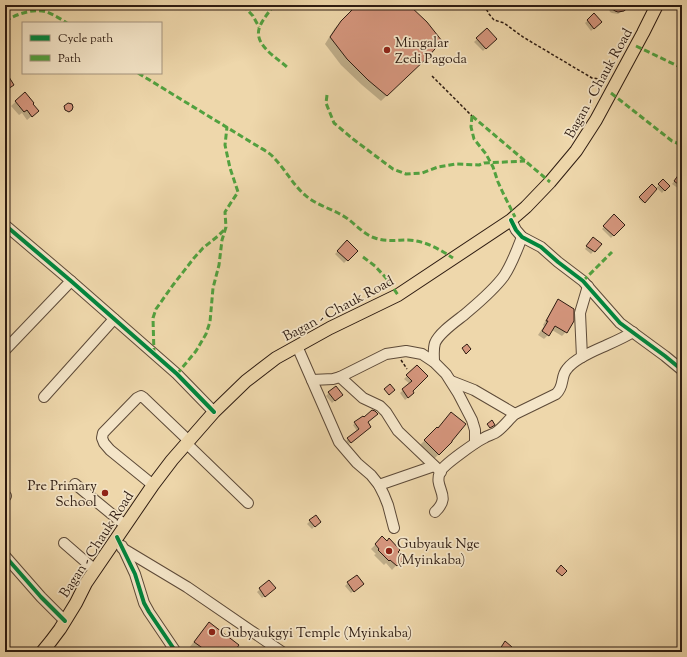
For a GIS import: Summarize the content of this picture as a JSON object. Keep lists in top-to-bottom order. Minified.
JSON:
{"streets":{"main road":["Bagan - Chauk Road"]},"places":["Mingalar Zedi Pagoda","Pre Primary School","Gubyauk Nge (Myinkaba)","Gubyaukgyi Temple (Myinkaba)"],"legend":["Cycle path","Path"]}
